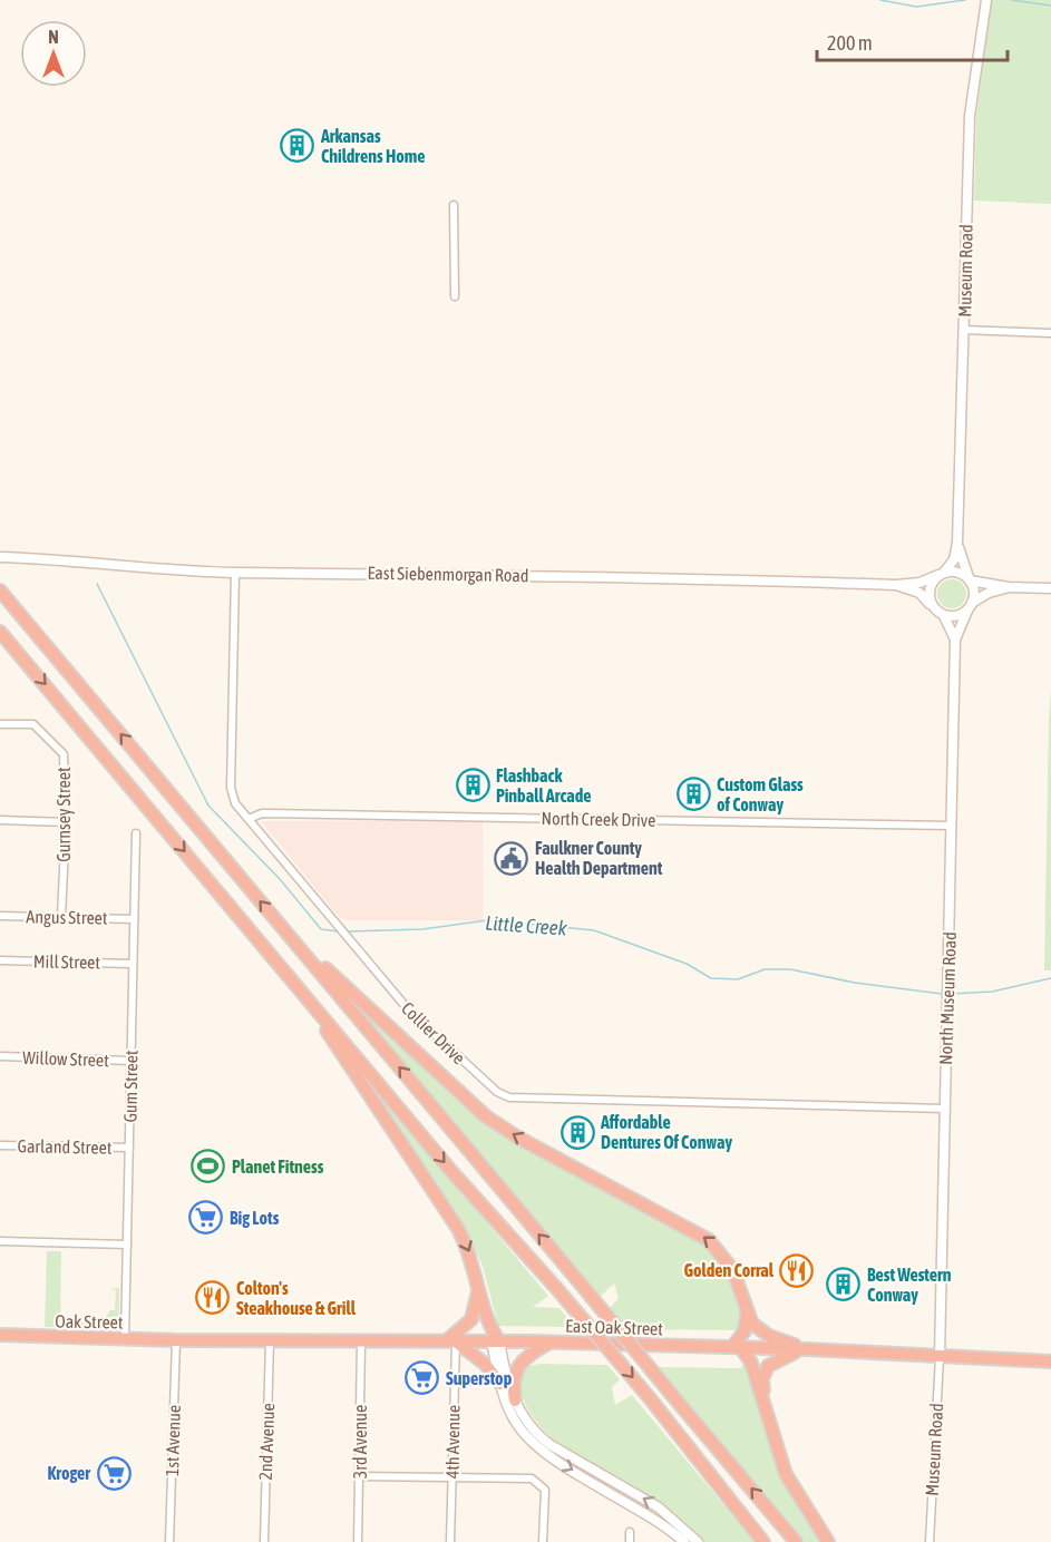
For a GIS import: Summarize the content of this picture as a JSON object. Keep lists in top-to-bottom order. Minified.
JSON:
{"streets":{"highway":["Oak Street","East Oak Street"],"street":["Museum Road","East Siebenmorgan Road","Gurnsey Street","North Creek Drive","Angus Street","Mill Street","North Museum Road","Collier Drive","Willow Street","Gum Street","Garland Street","1st Avenue","2nd Avenue","3rd Avenue","4th Avenue"]},"crossings":[["Museum Road","East Siebenmorgan Road"],["Museum Road","North Museum Road"],["Museum Road","East Oak Street"],["East Siebenmorgan Road","North Museum Road"],["East Siebenmorgan Road","Collier Drive"],["Gurnsey Street","Angus Street"],["North Creek Drive","North Museum Road"],["North Creek Drive","Collier Drive"],["Angus Street","Gum Street"],["Mill Street","Gum Street"],["North Museum Road","Collier Drive"],["North Museum Road","East Oak Street"],["Willow Street","Gum Street"],["Gum Street","Garland Street"],["Gum Street","Oak Street"],["Oak Street","East Oak Street"],["Oak Street","1st Avenue"],["East Oak Street","1st Avenue"],["East Oak Street","2nd Avenue"],["East Oak Street","3rd Avenue"],["East Oak Street","4th Avenue"]],"water":["Little Creek"],"places":{"building":["Arkansas Childrens Home","Flashback Pinball Arcade","Custom Glass of Conway","Affordable Dentures Of Conway","Best Western Conway"],"public building":["Faulkner County Health Department"],"sports":["Planet Fitness"],"supermarket":["Big Lots","Superstop","Kroger"],"restaurant":["Golden Corral","Colton's Steakhouse & Grill"]},"scale_bar":"200 m","north":"top"}
